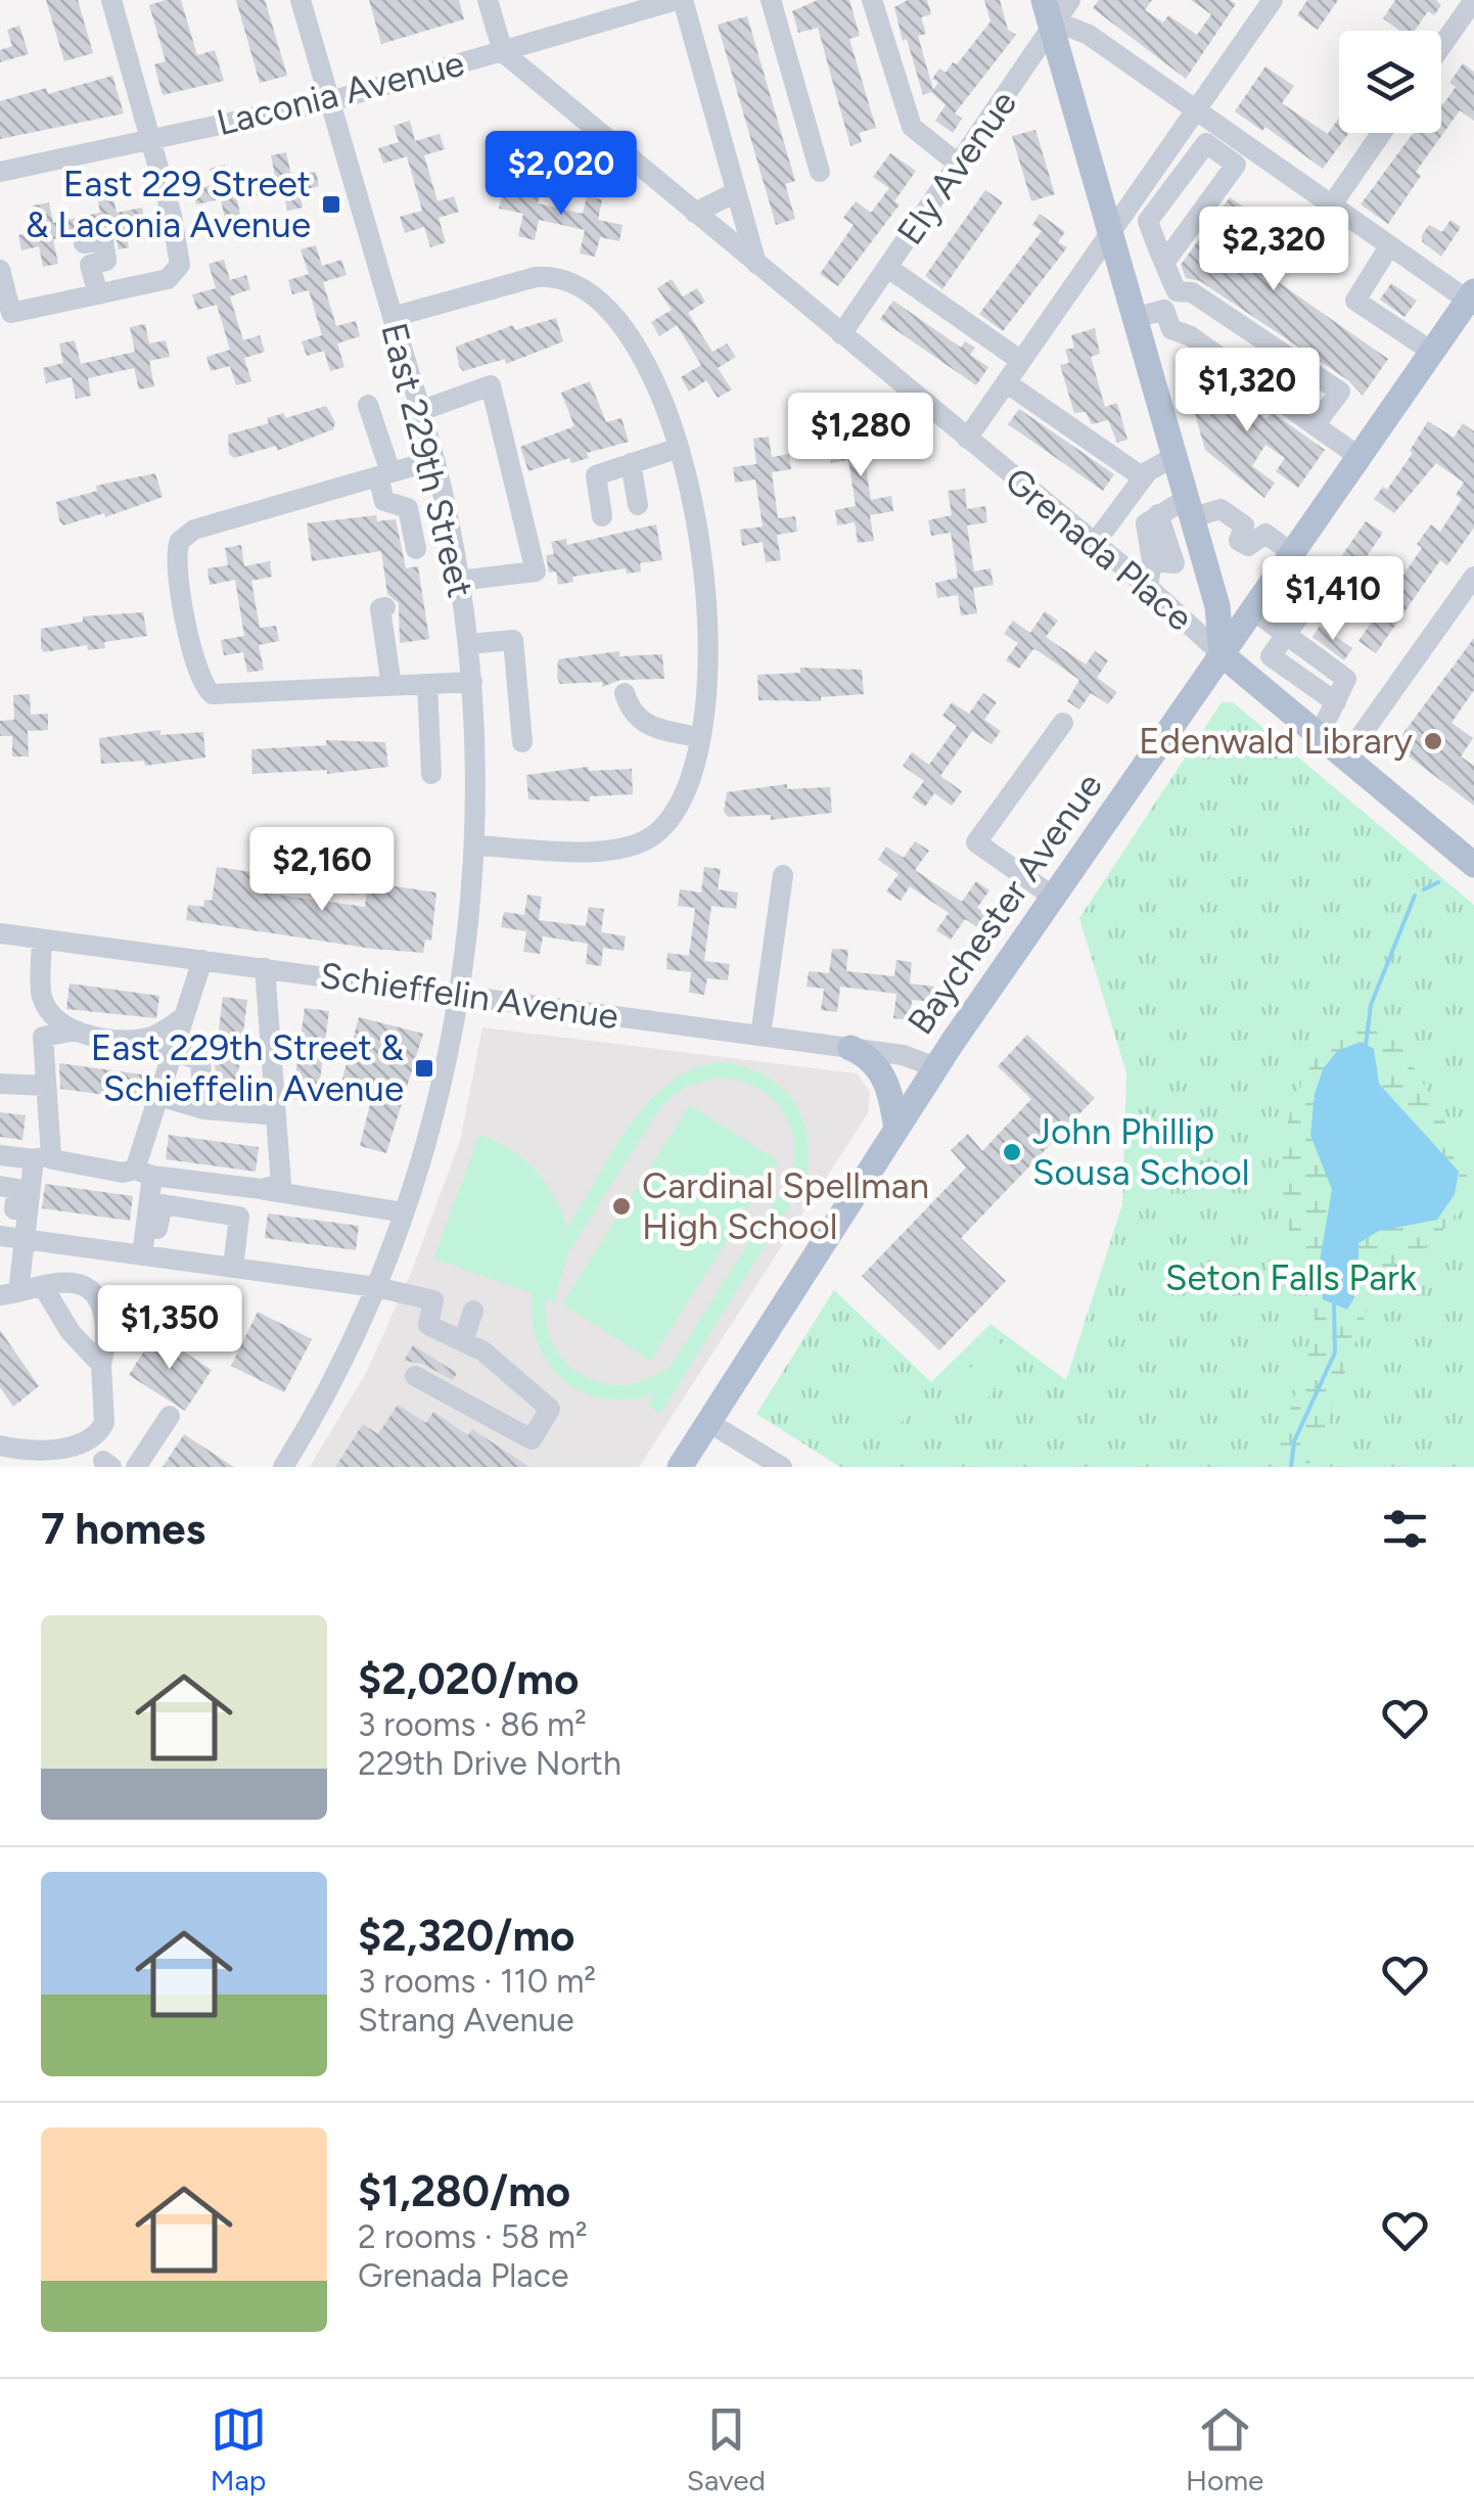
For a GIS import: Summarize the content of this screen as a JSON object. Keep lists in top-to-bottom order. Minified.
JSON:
{"streets":{"main road":["Baychester Avenue"],"street":["Laconia Avenue","Ely Avenue","East 229th Street","Grenada Place","Schieffelin Avenue"]},"crossings":[["Laconia Avenue","East 229th Street"],["Laconia Avenue","Grenada Place"],["Ely Avenue","Grenada Place"],["East 229th Street","Schieffelin Avenue"],["Grenada Place","Baychester Avenue"],["Baychester Avenue","Schieffelin Avenue"]],"parks":["Seton Falls Park"],"places":{"transit":["East 229 Street & Laconia Avenue","East 229th Street & Schieffelin Avenue"],"other":["Edenwald Library","John Phillip Sousa School","Cardinal Spellman High School"]},"page":{"price":["$2,020","$2,320","$1,320","$1,280","$1,410","$2,160","$1,350"],"heading":"7 homes","list":[{"name":"$2,020/mo","note":"3 rooms · 86 m² · 229th Drive North"},{"name":"$2,320/mo","note":"3 rooms · 110 m² · Strang Avenue"},{"name":"$1,280/mo","note":"2 rooms · 58 m² · Grenada Place"}],"tabs":["Map","Saved","Home"]}}
